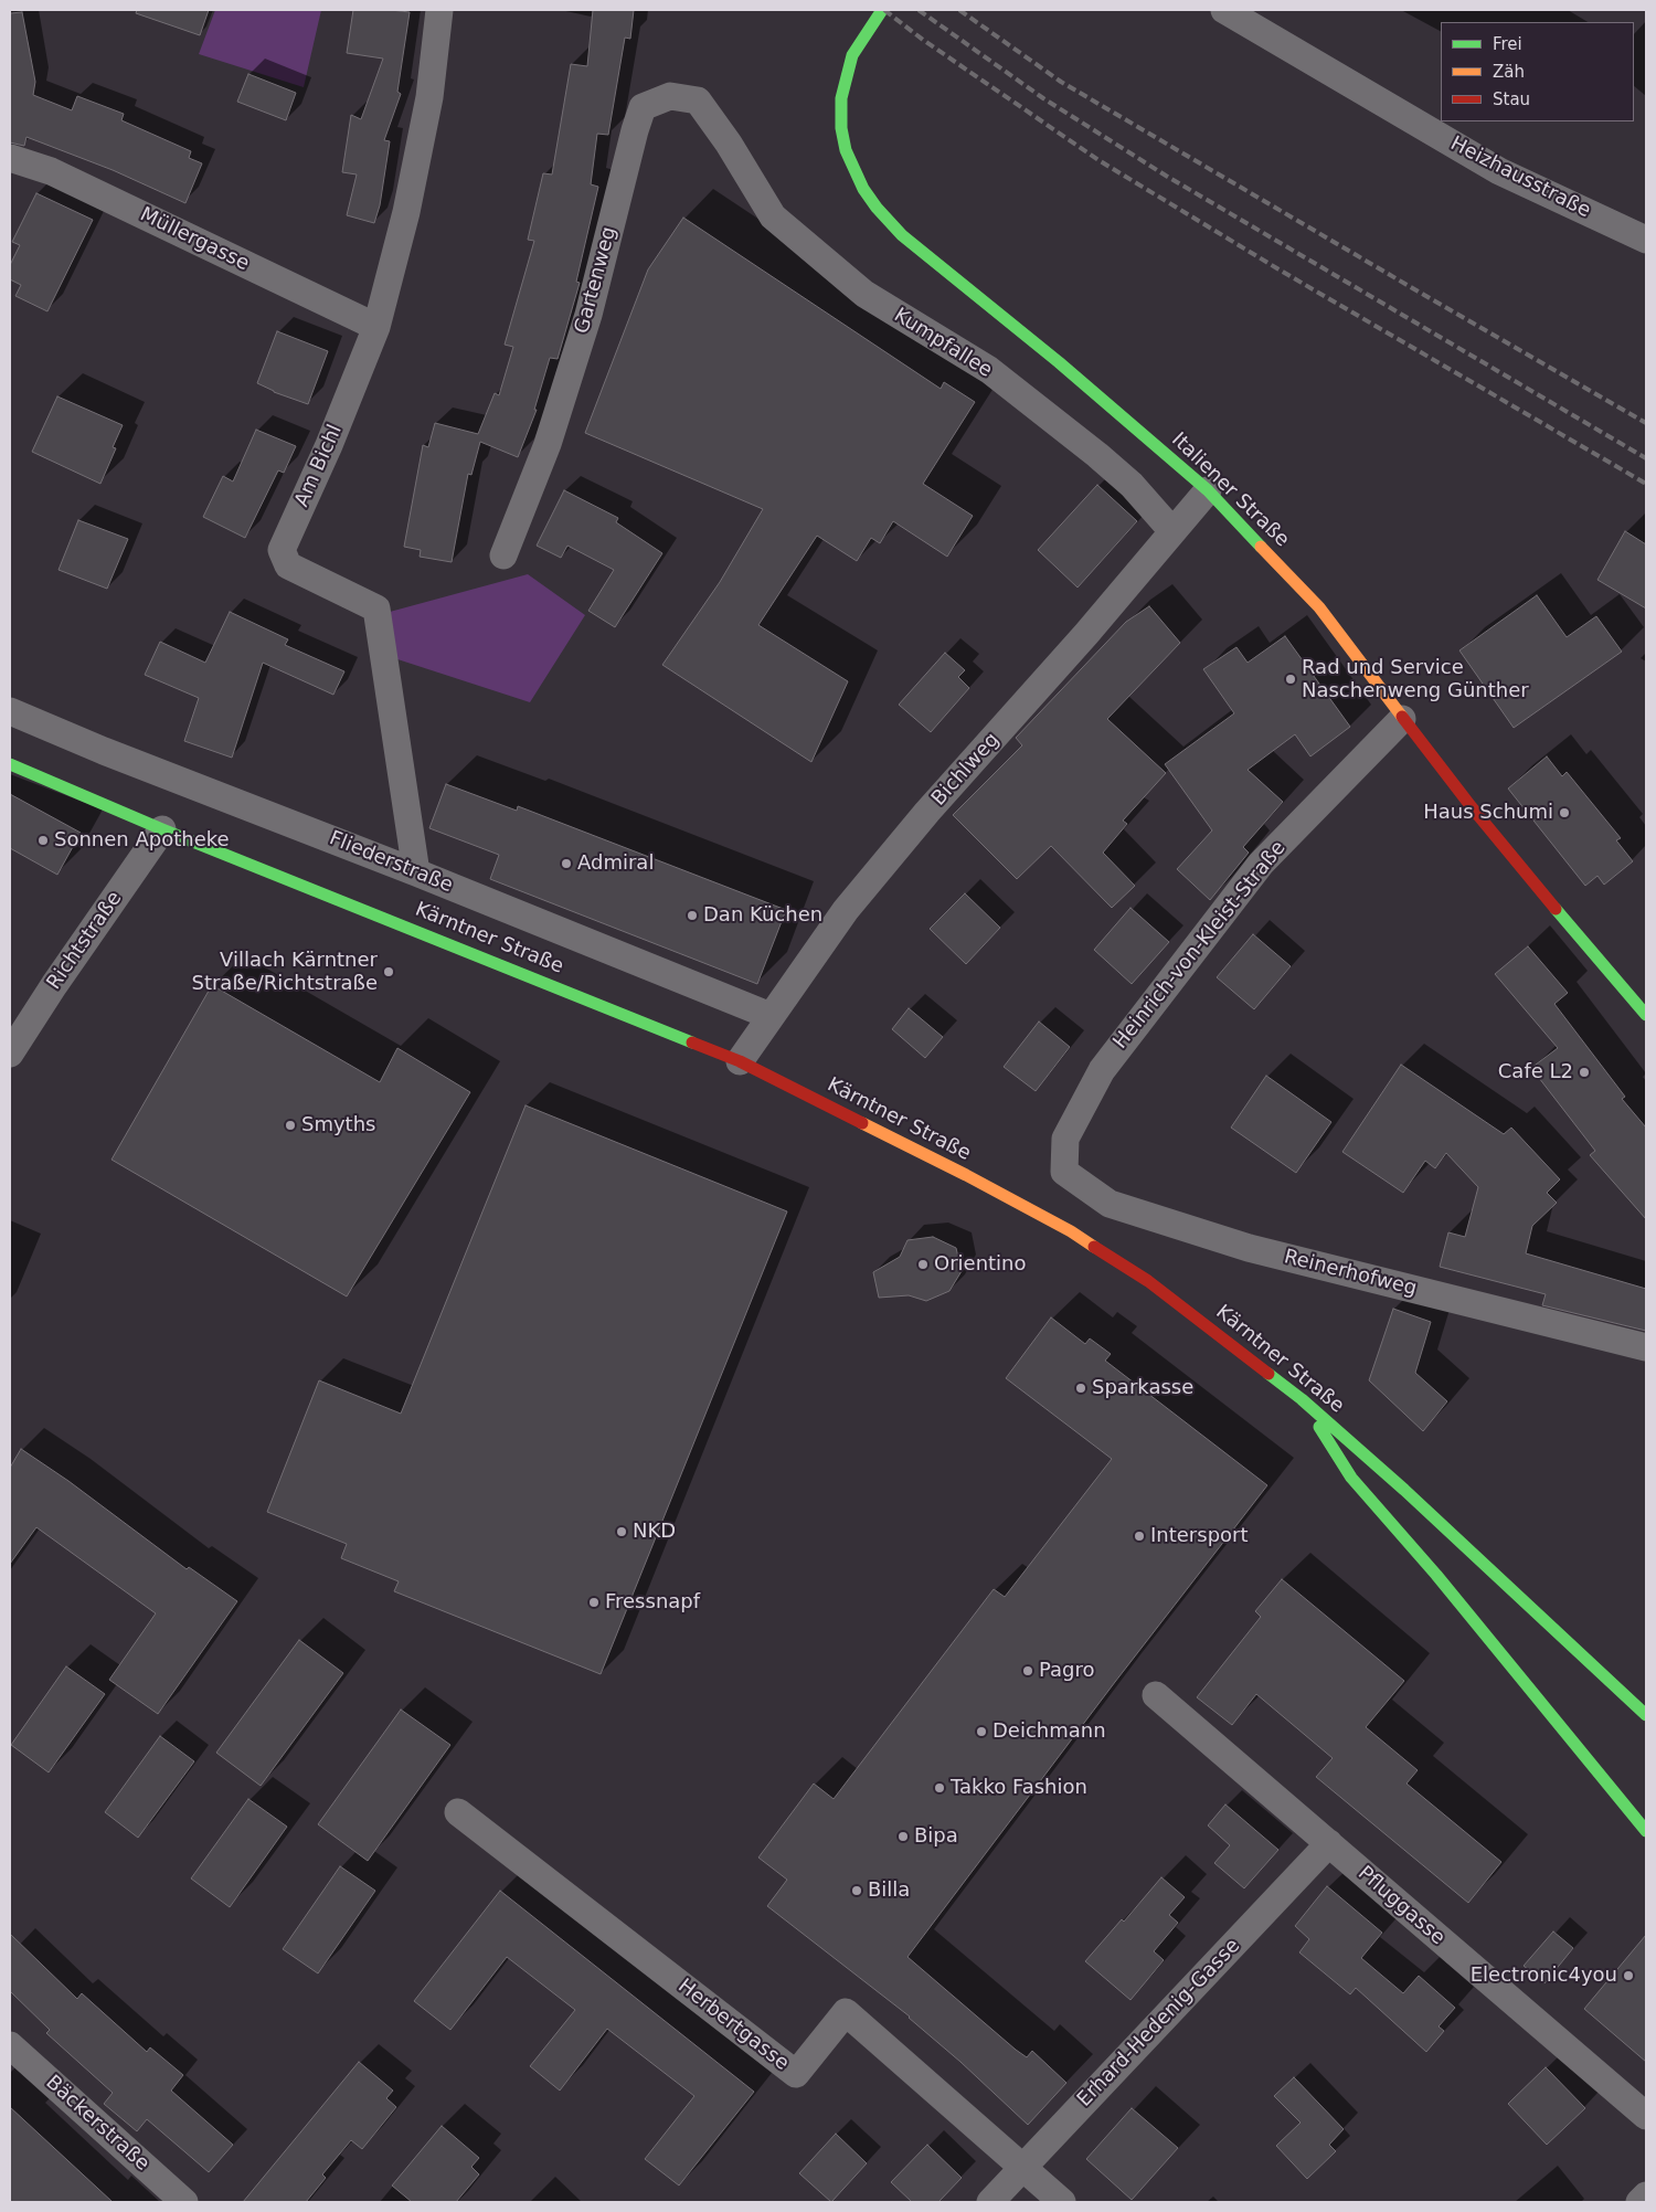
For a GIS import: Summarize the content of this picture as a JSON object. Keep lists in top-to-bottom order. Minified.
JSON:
{"streets":{"main road":["Italiener Straße","Kärntner Straße"],"street":["Heizhausstraße","Müllergasse","Gartenweg","Kumpfallee","Am Bichl","Bichlweg","Fliederstraße","Richtstraße","Heinrich-von-Kleist-Straße","Reinerhofweg","Pfluggasse","Erhard-Hedenig-Gasse","Herbertgasse","Bäckerstraße"]},"crossings":[["Müllergasse","Am Bichl"],["Gartenweg","Kumpfallee"],["Kumpfallee","Bichlweg"],["Am Bichl","Fliederstraße"],["Italiener Straße","Bichlweg"],["Italiener Straße","Heinrich-von-Kleist-Straße"],["Bichlweg","Fliederstraße"],["Bichlweg","Kärntner Straße"],["Kärntner Straße","Richtstraße"],["Heinrich-von-Kleist-Straße","Reinerhofweg"],["Pfluggasse","Erhard-Hedenig-Gasse"],["Erhard-Hedenig-Gasse","Herbertgasse"]],"places":["Rad und Service Naschenweng Günther","Haus Schumi","Sonnen Apotheke","Admiral","Dan Küchen","Villach Kärntner Straße/Richtstraße","Cafe L2","Smyths","Orientino","Sparkasse","NKD","Intersport","Fressnapf","Pagro","Deichmann","Takko Fashion","Bipa","Billa","Electronic4you"],"legend":["Frei","Zäh","Stau"]}
